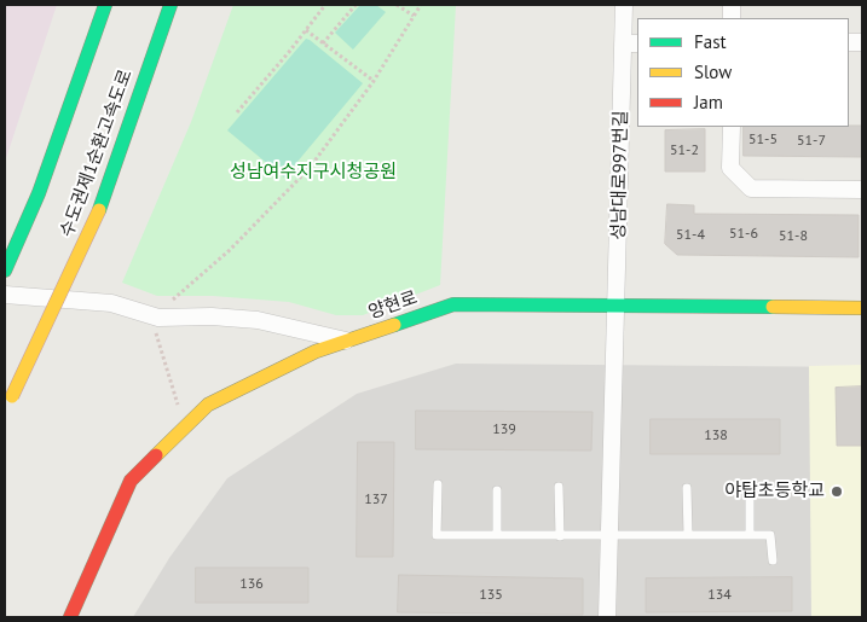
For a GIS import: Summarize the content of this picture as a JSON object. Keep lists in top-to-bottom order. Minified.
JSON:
{"streets":{"main road":["수도권제1순환고속도로","양현로"],"street":["성남대로997번길"]},"crossings":[["성남대로997번길","양현로"]],"parks":["성남여수지구시청공원"],"places":["야탑초등학교"],"house_numbers":["51-5","51-7","51-2","51-6","51-4","51-8","139","138","137","136","135","134"],"legend":["Fast","Slow","Jam"]}
